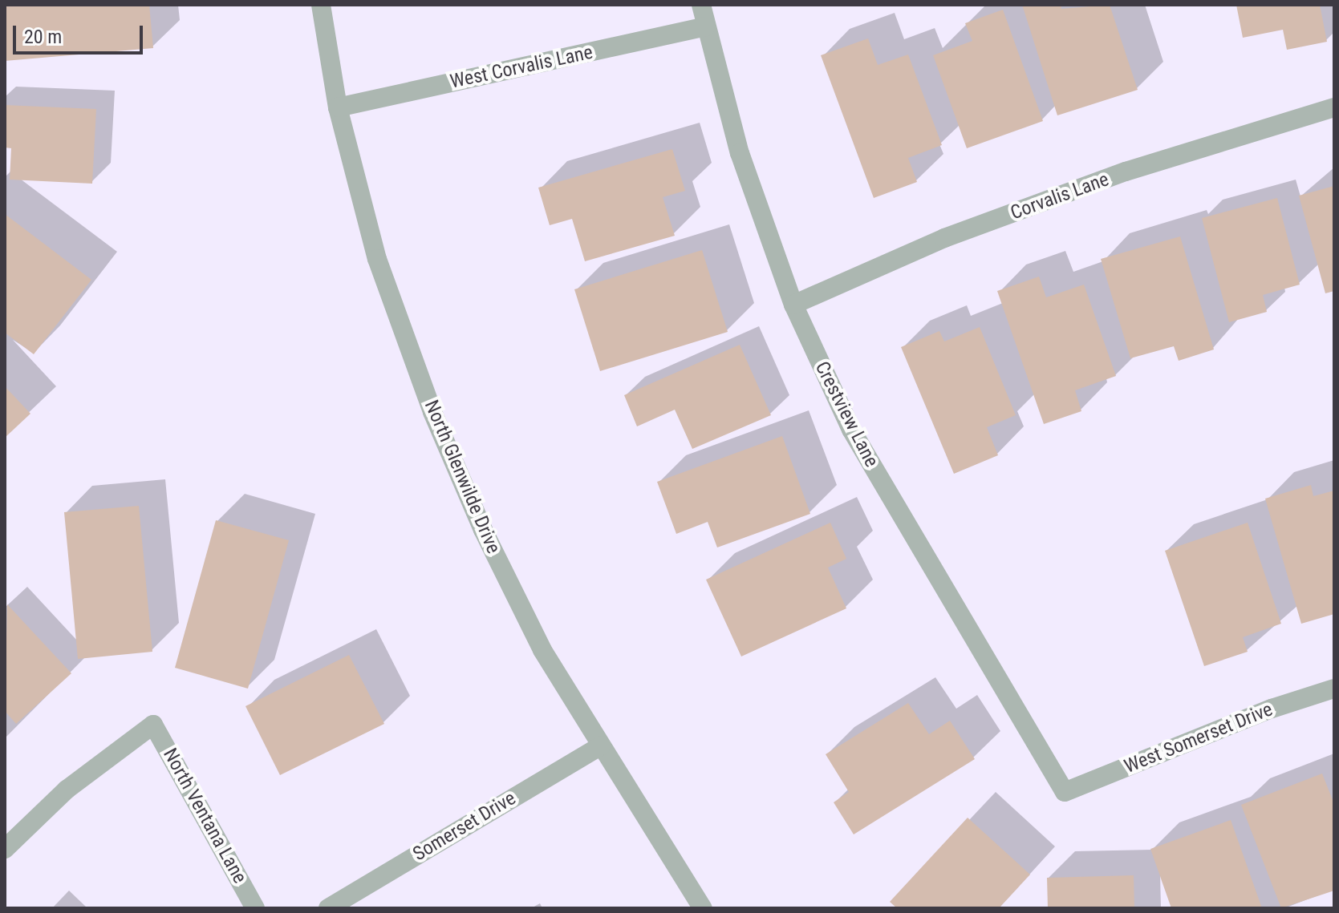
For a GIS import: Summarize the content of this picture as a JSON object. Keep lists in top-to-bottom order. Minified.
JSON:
{"streets":{"street":["West Corvalis Lane","Corvalis Lane","Crestview Lane","North Glenwilde Drive","West Somerset Drive","North Ventana Lane","Somerset Drive"]},"crossings":[["West Corvalis Lane","Crestview Lane"],["West Corvalis Lane","North Glenwilde Drive"],["Corvalis Lane","Crestview Lane"],["Crestview Lane","West Somerset Drive"],["North Glenwilde Drive","Somerset Drive"]],"scale_bar":"20 m"}
